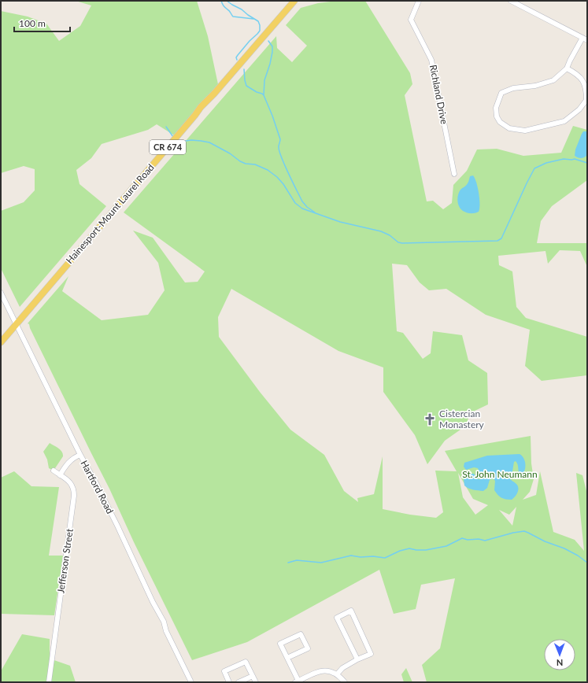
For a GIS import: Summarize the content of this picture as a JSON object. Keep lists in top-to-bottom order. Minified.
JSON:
{"streets":{"main road":["CR 674","Hainesport-Mount Laurel Road"],"street":["Richland Drive","Hartford Road","Jefferson Street"]},"crossings":[["Hainesport-Mount Laurel Road","Hartford Road"]],"parks":["St. John Neumann"],"places":{"church":["Cistercian Monastery"]},"scale_bar":"100 m","north":"bottom"}
